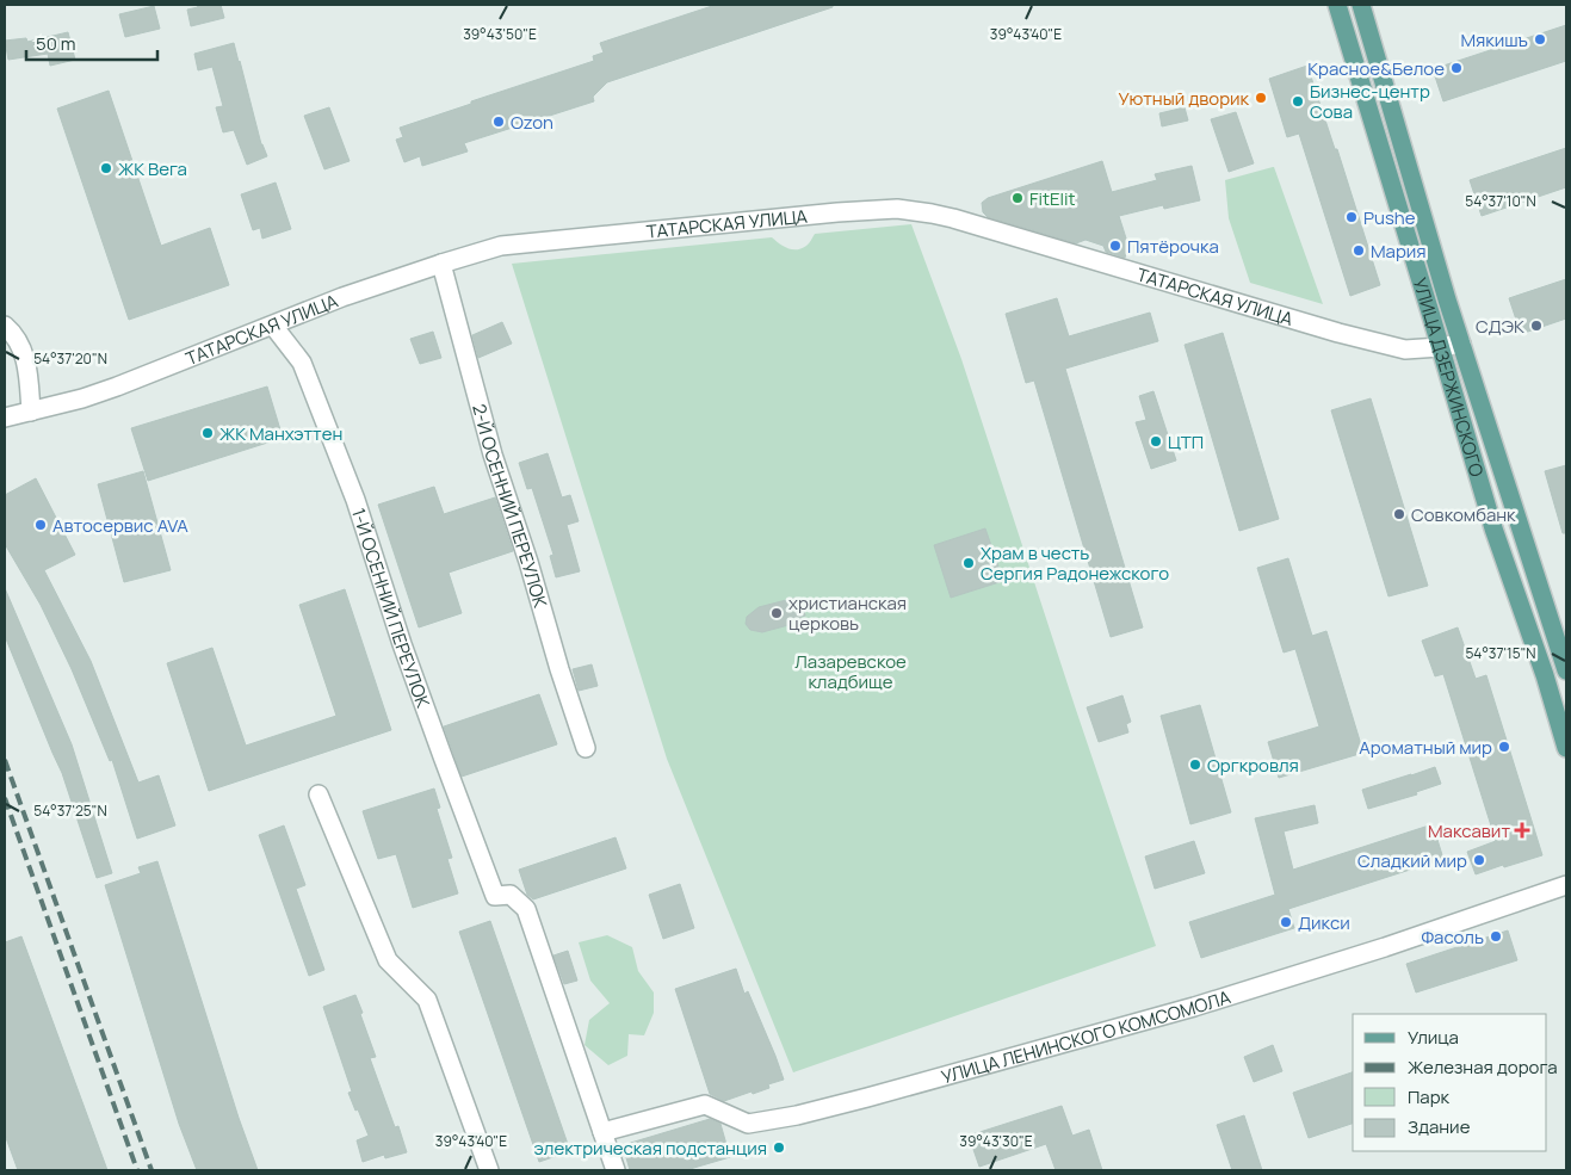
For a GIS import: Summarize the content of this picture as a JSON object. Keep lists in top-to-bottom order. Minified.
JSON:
{"streets":{"main road":["УЛИЦА ДЗЕРЖИНСКОГО"],"street":["ТАТАРСКАЯ УЛИЦА","2-Й ОСЕННИЙ ПЕРЕУЛОК","1-Й ОСЕННИЙ ПЕРЕУЛОК","УЛИЦА ЛЕНИНСКОГО КОМСОМОЛА"]},"crossings":[["ТАТАРСКАЯ УЛИЦА","УЛИЦА ДЗЕРЖИНСКОГО"],["ТАТАРСКАЯ УЛИЦА","2-Й ОСЕННИЙ ПЕРЕУЛОК"],["ТАТАРСКАЯ УЛИЦА","1-Й ОСЕННИЙ ПЕРЕУЛОК"],["1-Й ОСЕННИЙ ПЕРЕУЛОК","УЛИЦА ЛЕНИНСКОГО КОМСОМОЛА"]],"parks":["Лазаревское кладбище"],"places":{"other":["Мякишъ","Красное&Белое","Уютный дворик","Бизнес-центр Сова","Ozon","ЖК Вега","FitElit","Pushe","Пятёрочка","Мария","СДЭК","ЖК Манхэттен","ЦТП","Совкомбанк","Автосервис AVA","Храм в честь Сергия Радонежского","христианская церковь","Ароматный мир","Оргкровля","Сладкий мир","Дикси","Фасоль","электрическая подстанция"],"health":["Максавит"]},"legend":["Улица","Железная дорога","Парк","Здание"],"scale_bar":"50 m","coordinates":["39°43'50\"E","39°43'40\"E","54°37'10\"N","54°37'20\"N","54°37'15\"N","54°37'25\"N","39°43'30\"E"]}
